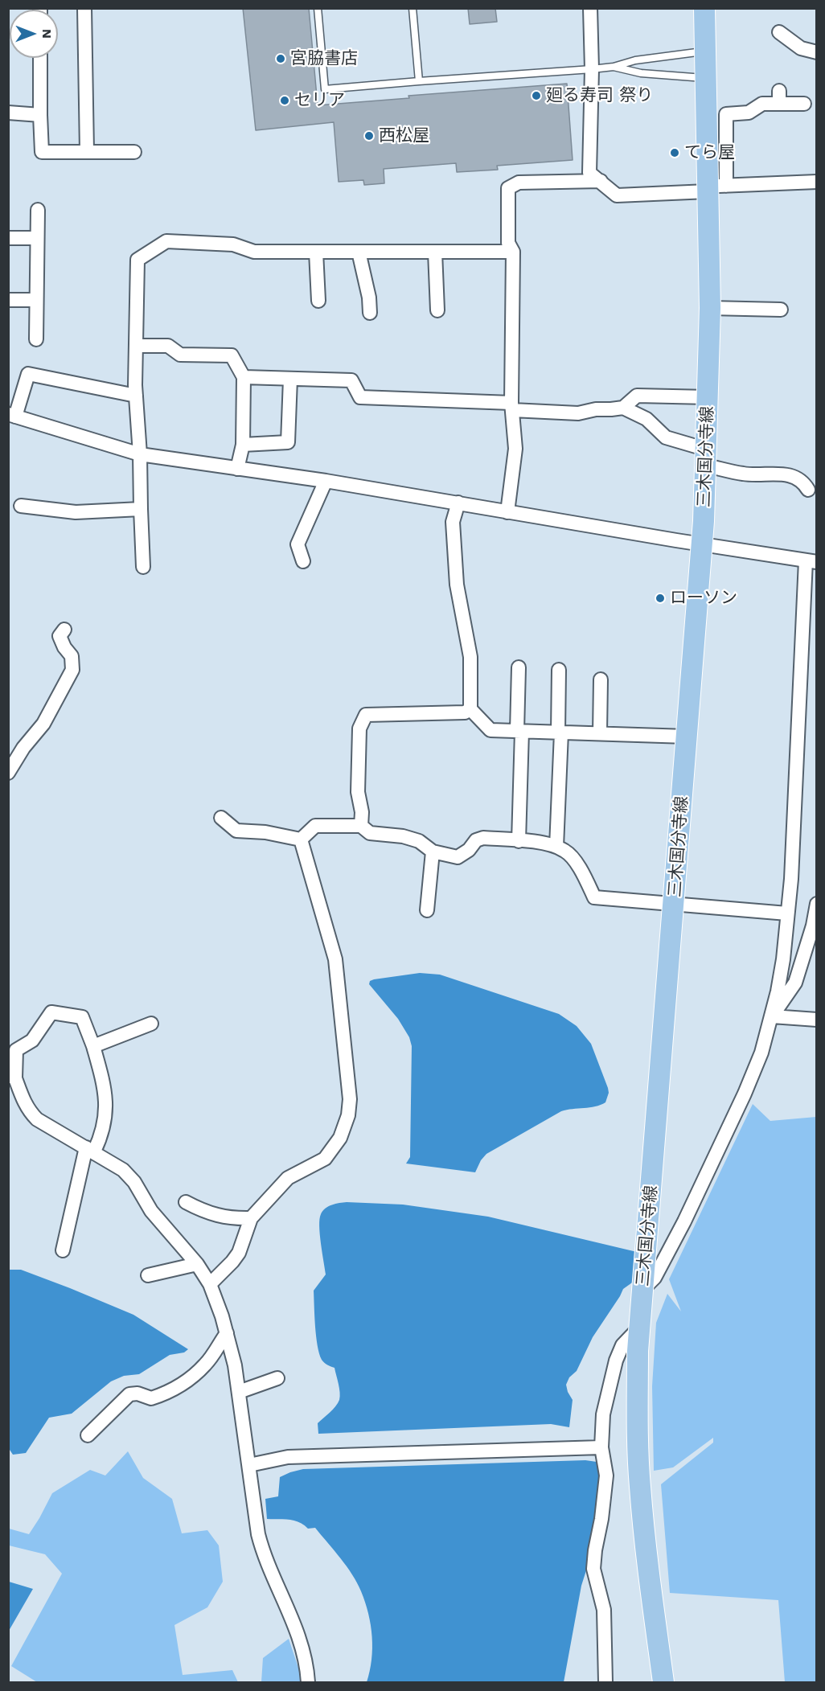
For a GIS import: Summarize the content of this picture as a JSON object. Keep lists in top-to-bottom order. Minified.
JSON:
{"streets":{"main road":["三木国分寺線"]},"places":["宮脇書店","廻る寿司 祭り","セリア","西松屋","てら屋","ローソン"],"north":"right"}
